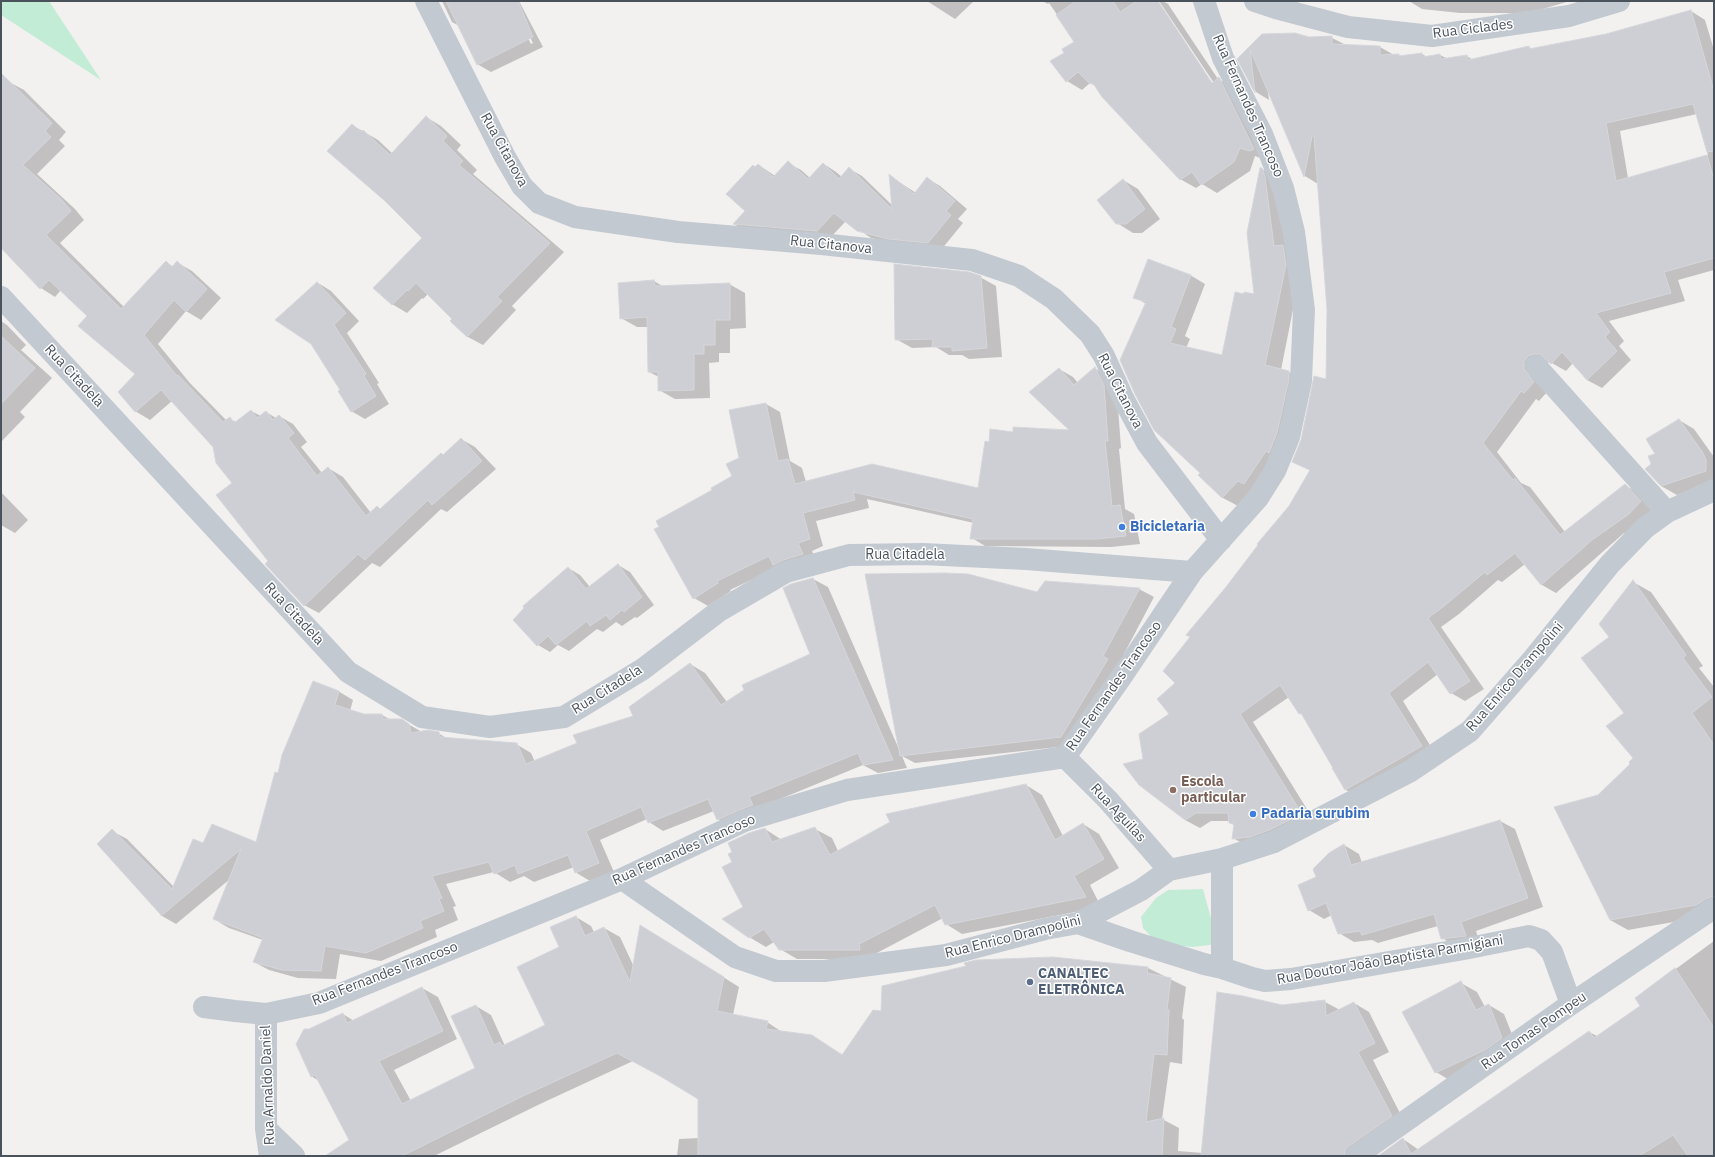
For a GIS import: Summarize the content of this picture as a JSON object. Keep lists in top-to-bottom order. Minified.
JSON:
{"streets":{"street":["Rua Ciclades","Rua Fernandes Trancoso","Rua Citanova","Rua Citadela","Rua Enrico Drampolini","Rua Aguilas","Rua Doutor João Baptista Parmigiani","Rua Tomas Pompeu","Rua Arnaldo Daniel"]},"crossings":[["Rua Fernandes Trancoso","Rua Citanova"],["Rua Fernandes Trancoso","Rua Citadela"],["Rua Fernandes Trancoso","Rua Enrico Drampolini"],["Rua Fernandes Trancoso","Rua Aguilas"],["Rua Fernandes Trancoso","Rua Arnaldo Daniel"],["Rua Enrico Drampolini","Rua Aguilas"],["Rua Enrico Drampolini","Rua Doutor João Baptista Parmigiani"],["Rua Doutor João Baptista Parmigiani","Rua Tomas Pompeu"]],"places":["Bicicletaria","Escola particular","Padaria surubim","CANALTEC ELETRÔNICA"]}
